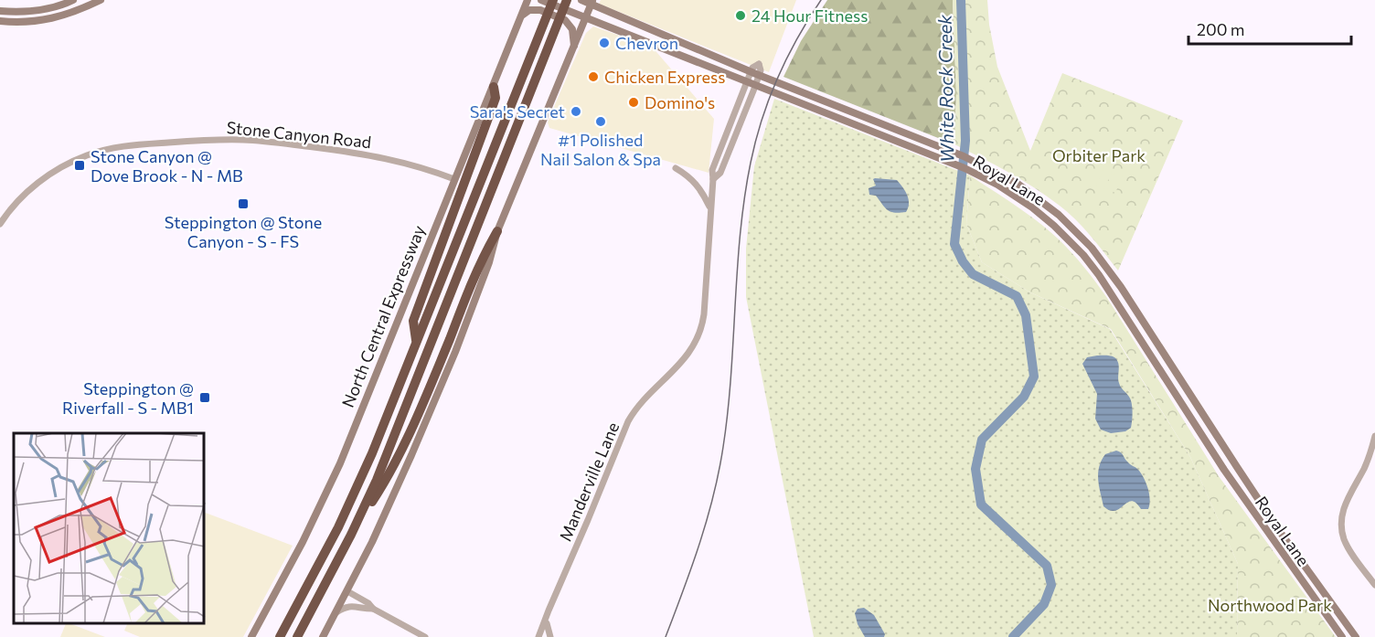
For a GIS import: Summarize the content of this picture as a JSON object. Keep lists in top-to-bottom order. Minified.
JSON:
{"streets":{"main road":["Royal Lane","North Central Expressway"],"street":["Stone Canyon Road","Manderville Lane"]},"crossings":[["Stone Canyon Road","North Central Expressway"]],"water":["White Rock Creek"],"parks":["Orbiter Park","Northwood Park"],"places":{"other":["24 Hour Fitness","Chevron","Chicken Express","Domino's","Sara's Secret","#1 Polished Nail Salon & Spa"],"transit":["Stone Canyon @ Dove Brook - N - MB","Steppington @ Stone Canyon - S - FS","Steppington @ Riverfall - S - MB1"]},"scale_bar":"200 m"}
